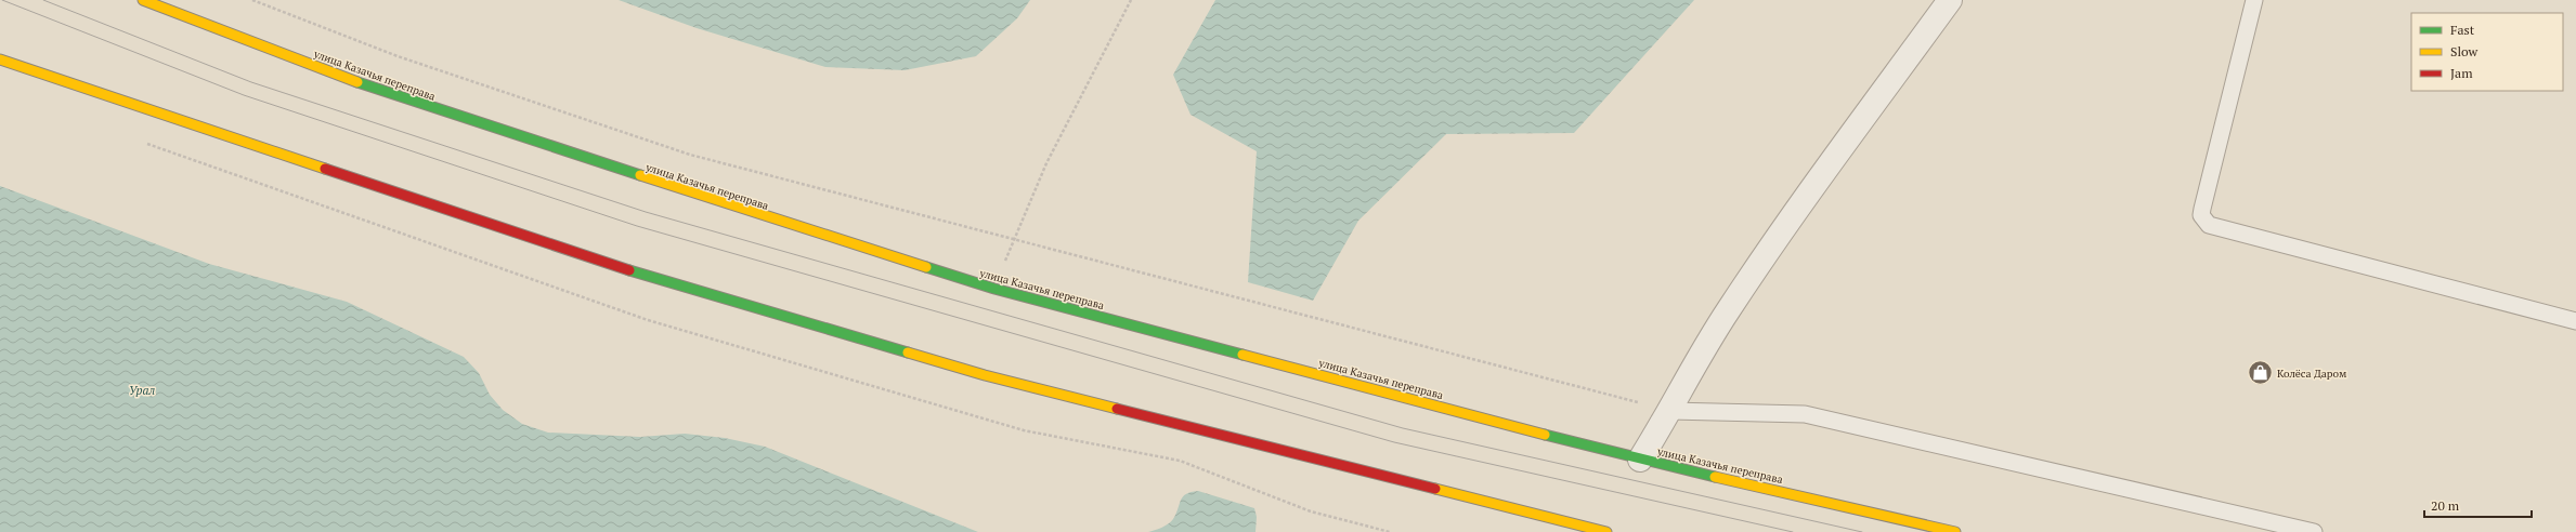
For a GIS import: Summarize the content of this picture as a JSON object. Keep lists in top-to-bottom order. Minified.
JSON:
{"streets":{"main road":["улица Казачья переправа"]},"water":["Урал"],"places":{"shop":["Колёса Даром"]},"legend":["Fast","Slow","Jam"],"scale_bar":"20 m"}
